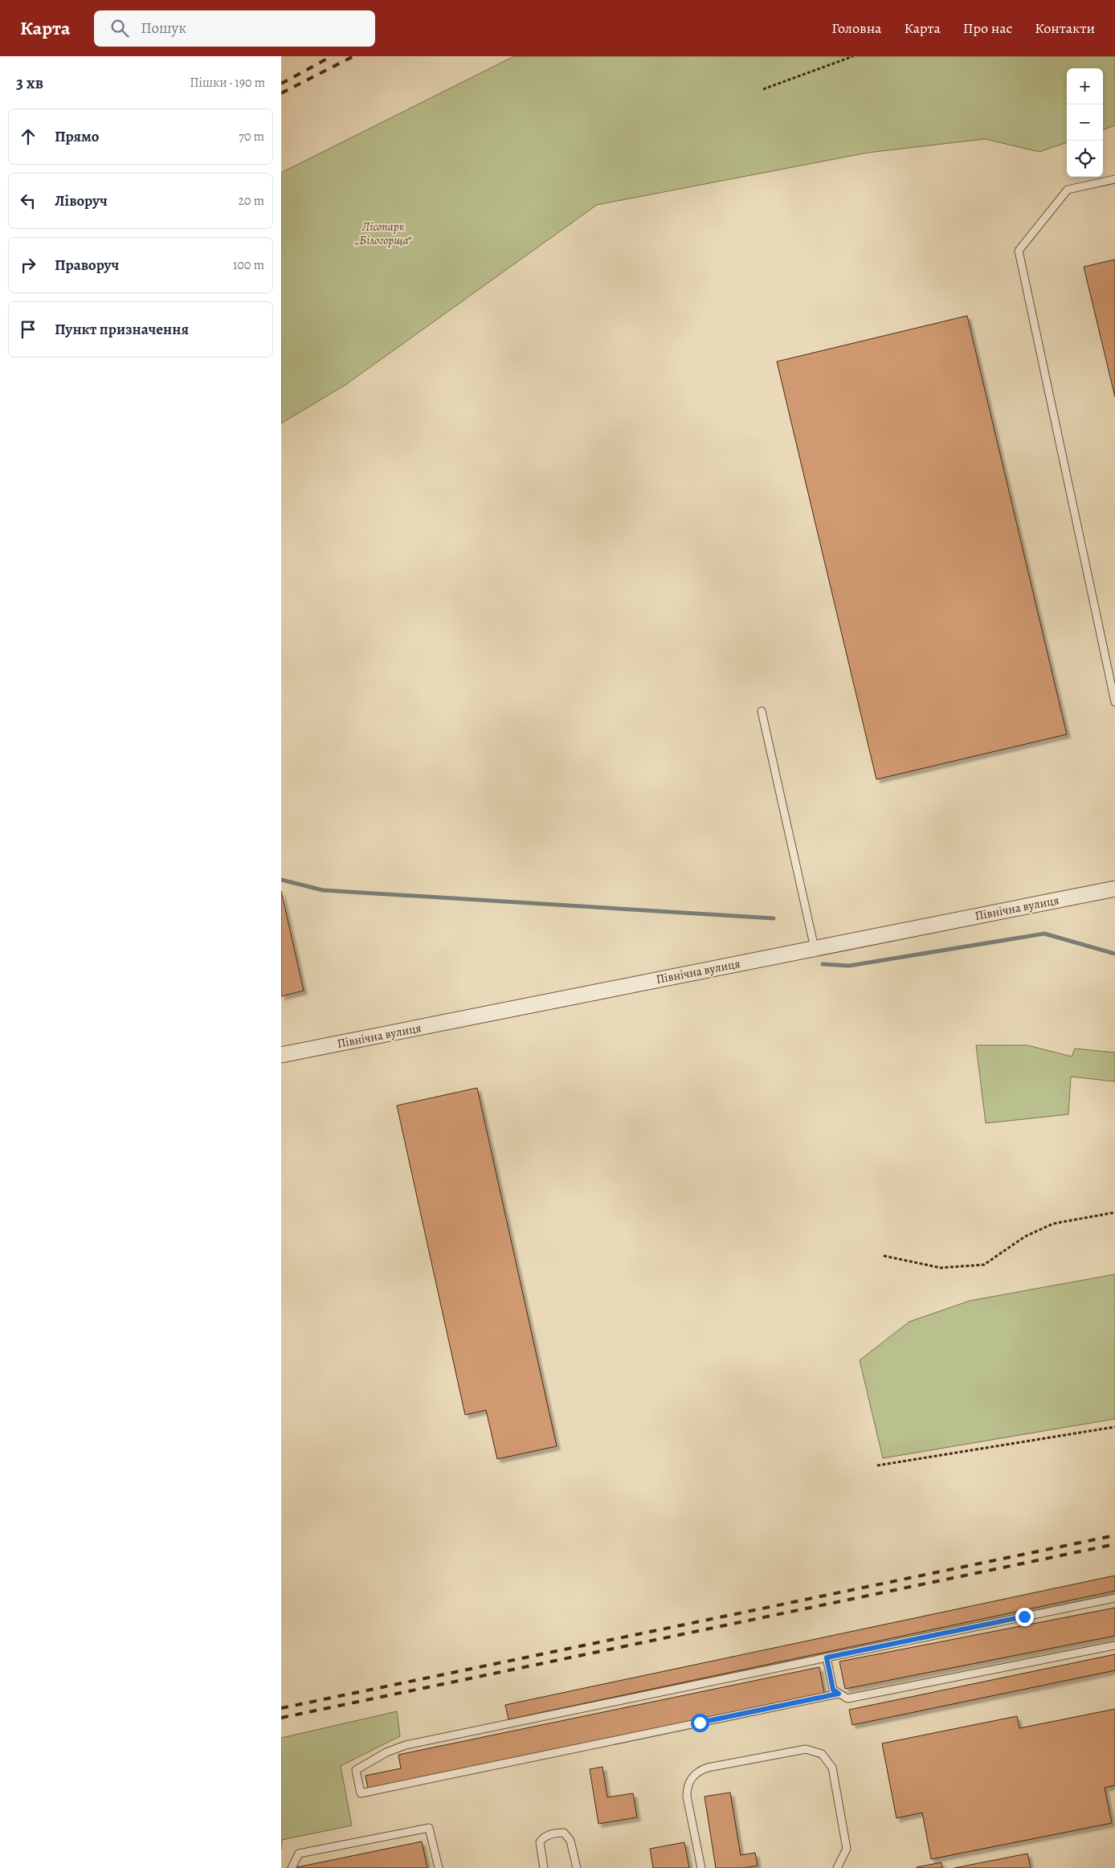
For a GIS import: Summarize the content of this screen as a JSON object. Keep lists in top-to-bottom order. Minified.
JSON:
{"streets":{"street":["Північна вулиця"]},"parks":["Лісопарк „Білогорща“"],"page":{"header":"Карта","search":"Пошук","nav":["Головна","Карта","Про нас","Контакти"],"heading":["3 хв","Пішки · 190 m"],"map_buttons":["+","−"],"list":[["Прямо","70 m"],["Ліворуч","20 m"],["Праворуч","100 m"],"Пункт призначення"]}}
